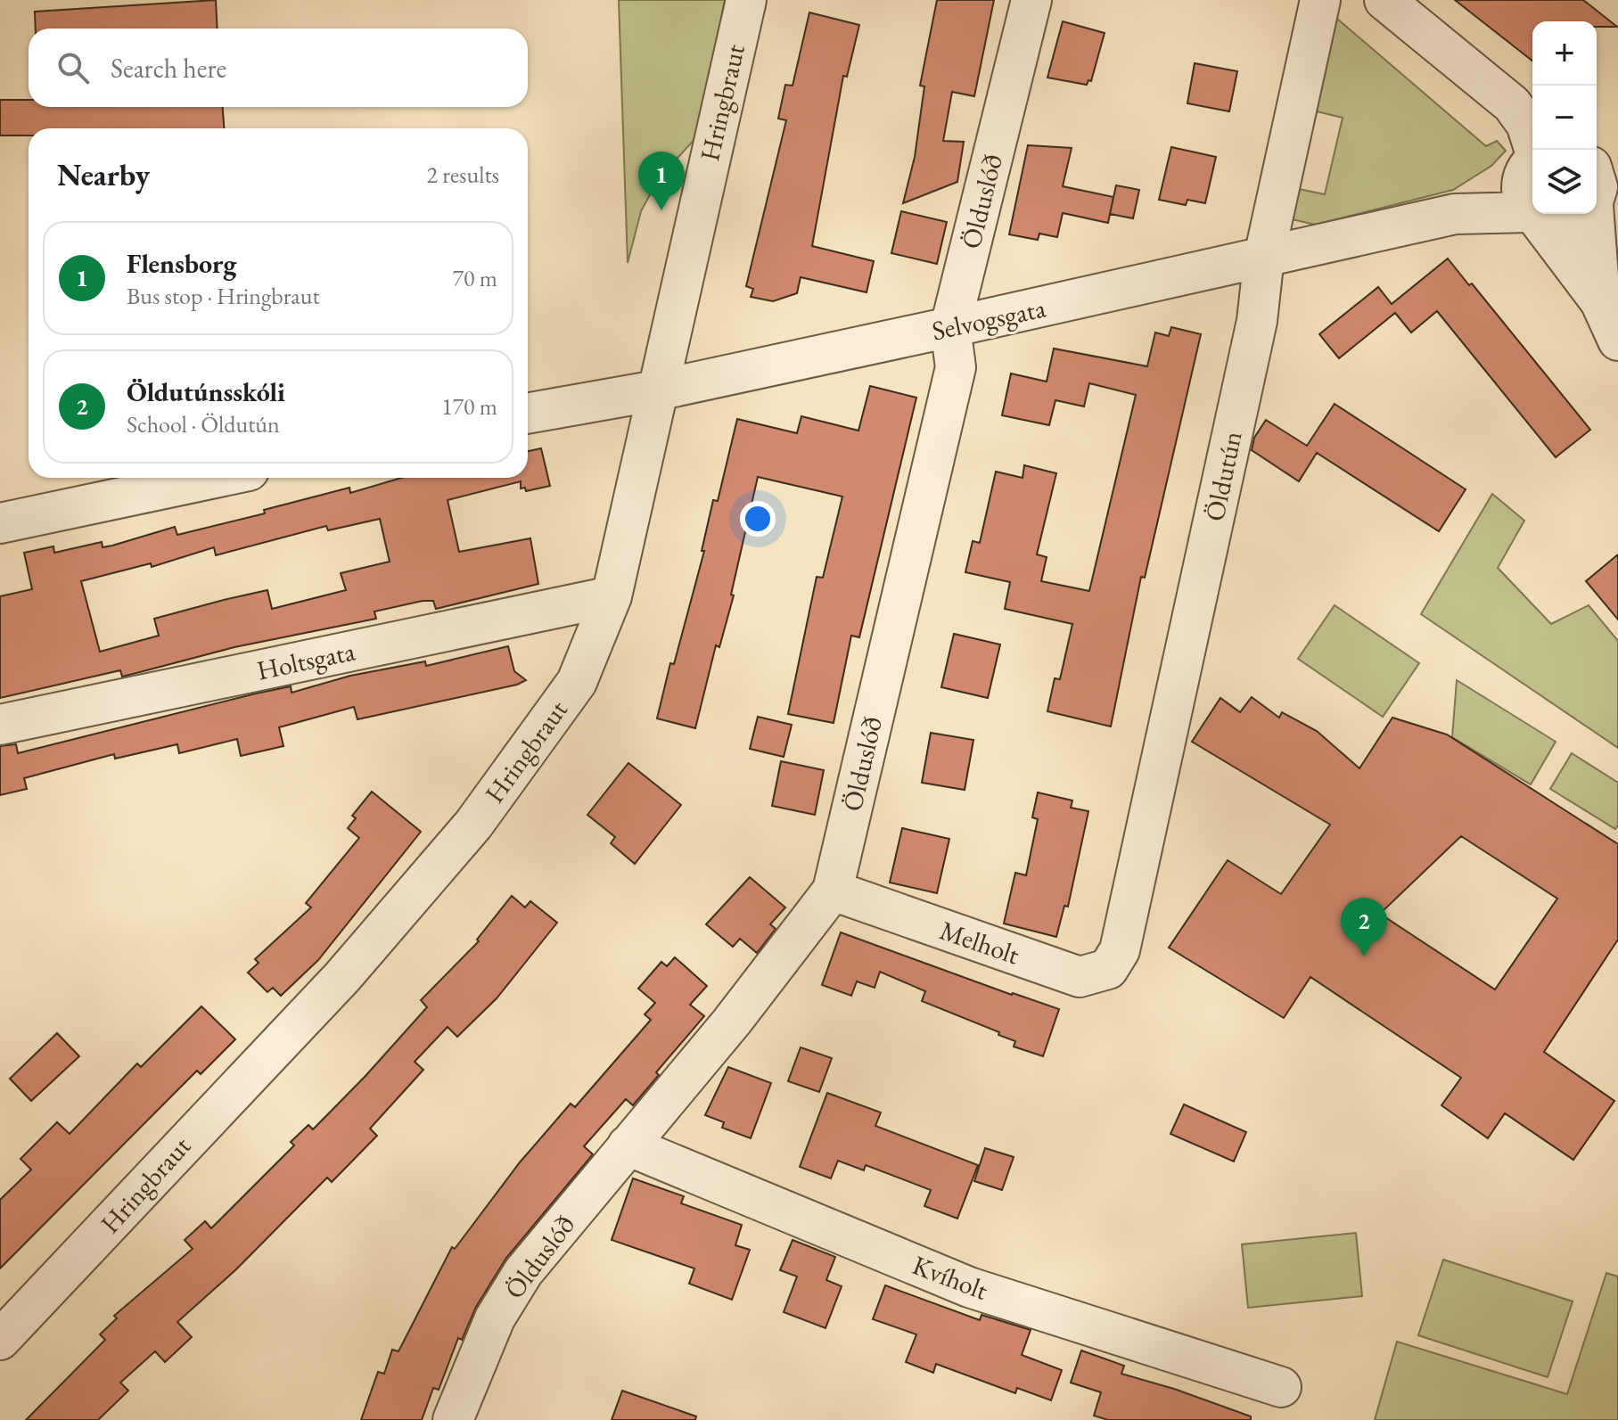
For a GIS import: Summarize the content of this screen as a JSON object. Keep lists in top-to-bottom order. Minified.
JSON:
{"streets":{"street":["Hringbraut","Ölduslóð","Selvogsgata","Öldutún","Holtsgata","Melholt","Kvíholt"]},"crossings":[["Hringbraut","Selvogsgata"],["Hringbraut","Holtsgata"],["Ölduslóð","Selvogsgata"],["Ölduslóð","Melholt"],["Ölduslóð","Kvíholt"],["Selvogsgata","Öldutún"],["Öldutún","Melholt"]],"page":{"map_buttons":["+","−"],"search":"Search here","heading":["Nearby","2 results"],"pins":["1","2"],"list":[{"mark":"1","name":"Flensborg","note":"Bus stop · Hringbraut","value":"70 m"},{"mark":"2","name":"Öldutúnsskóli","note":"School · Öldutún","value":"170 m"}]}}
